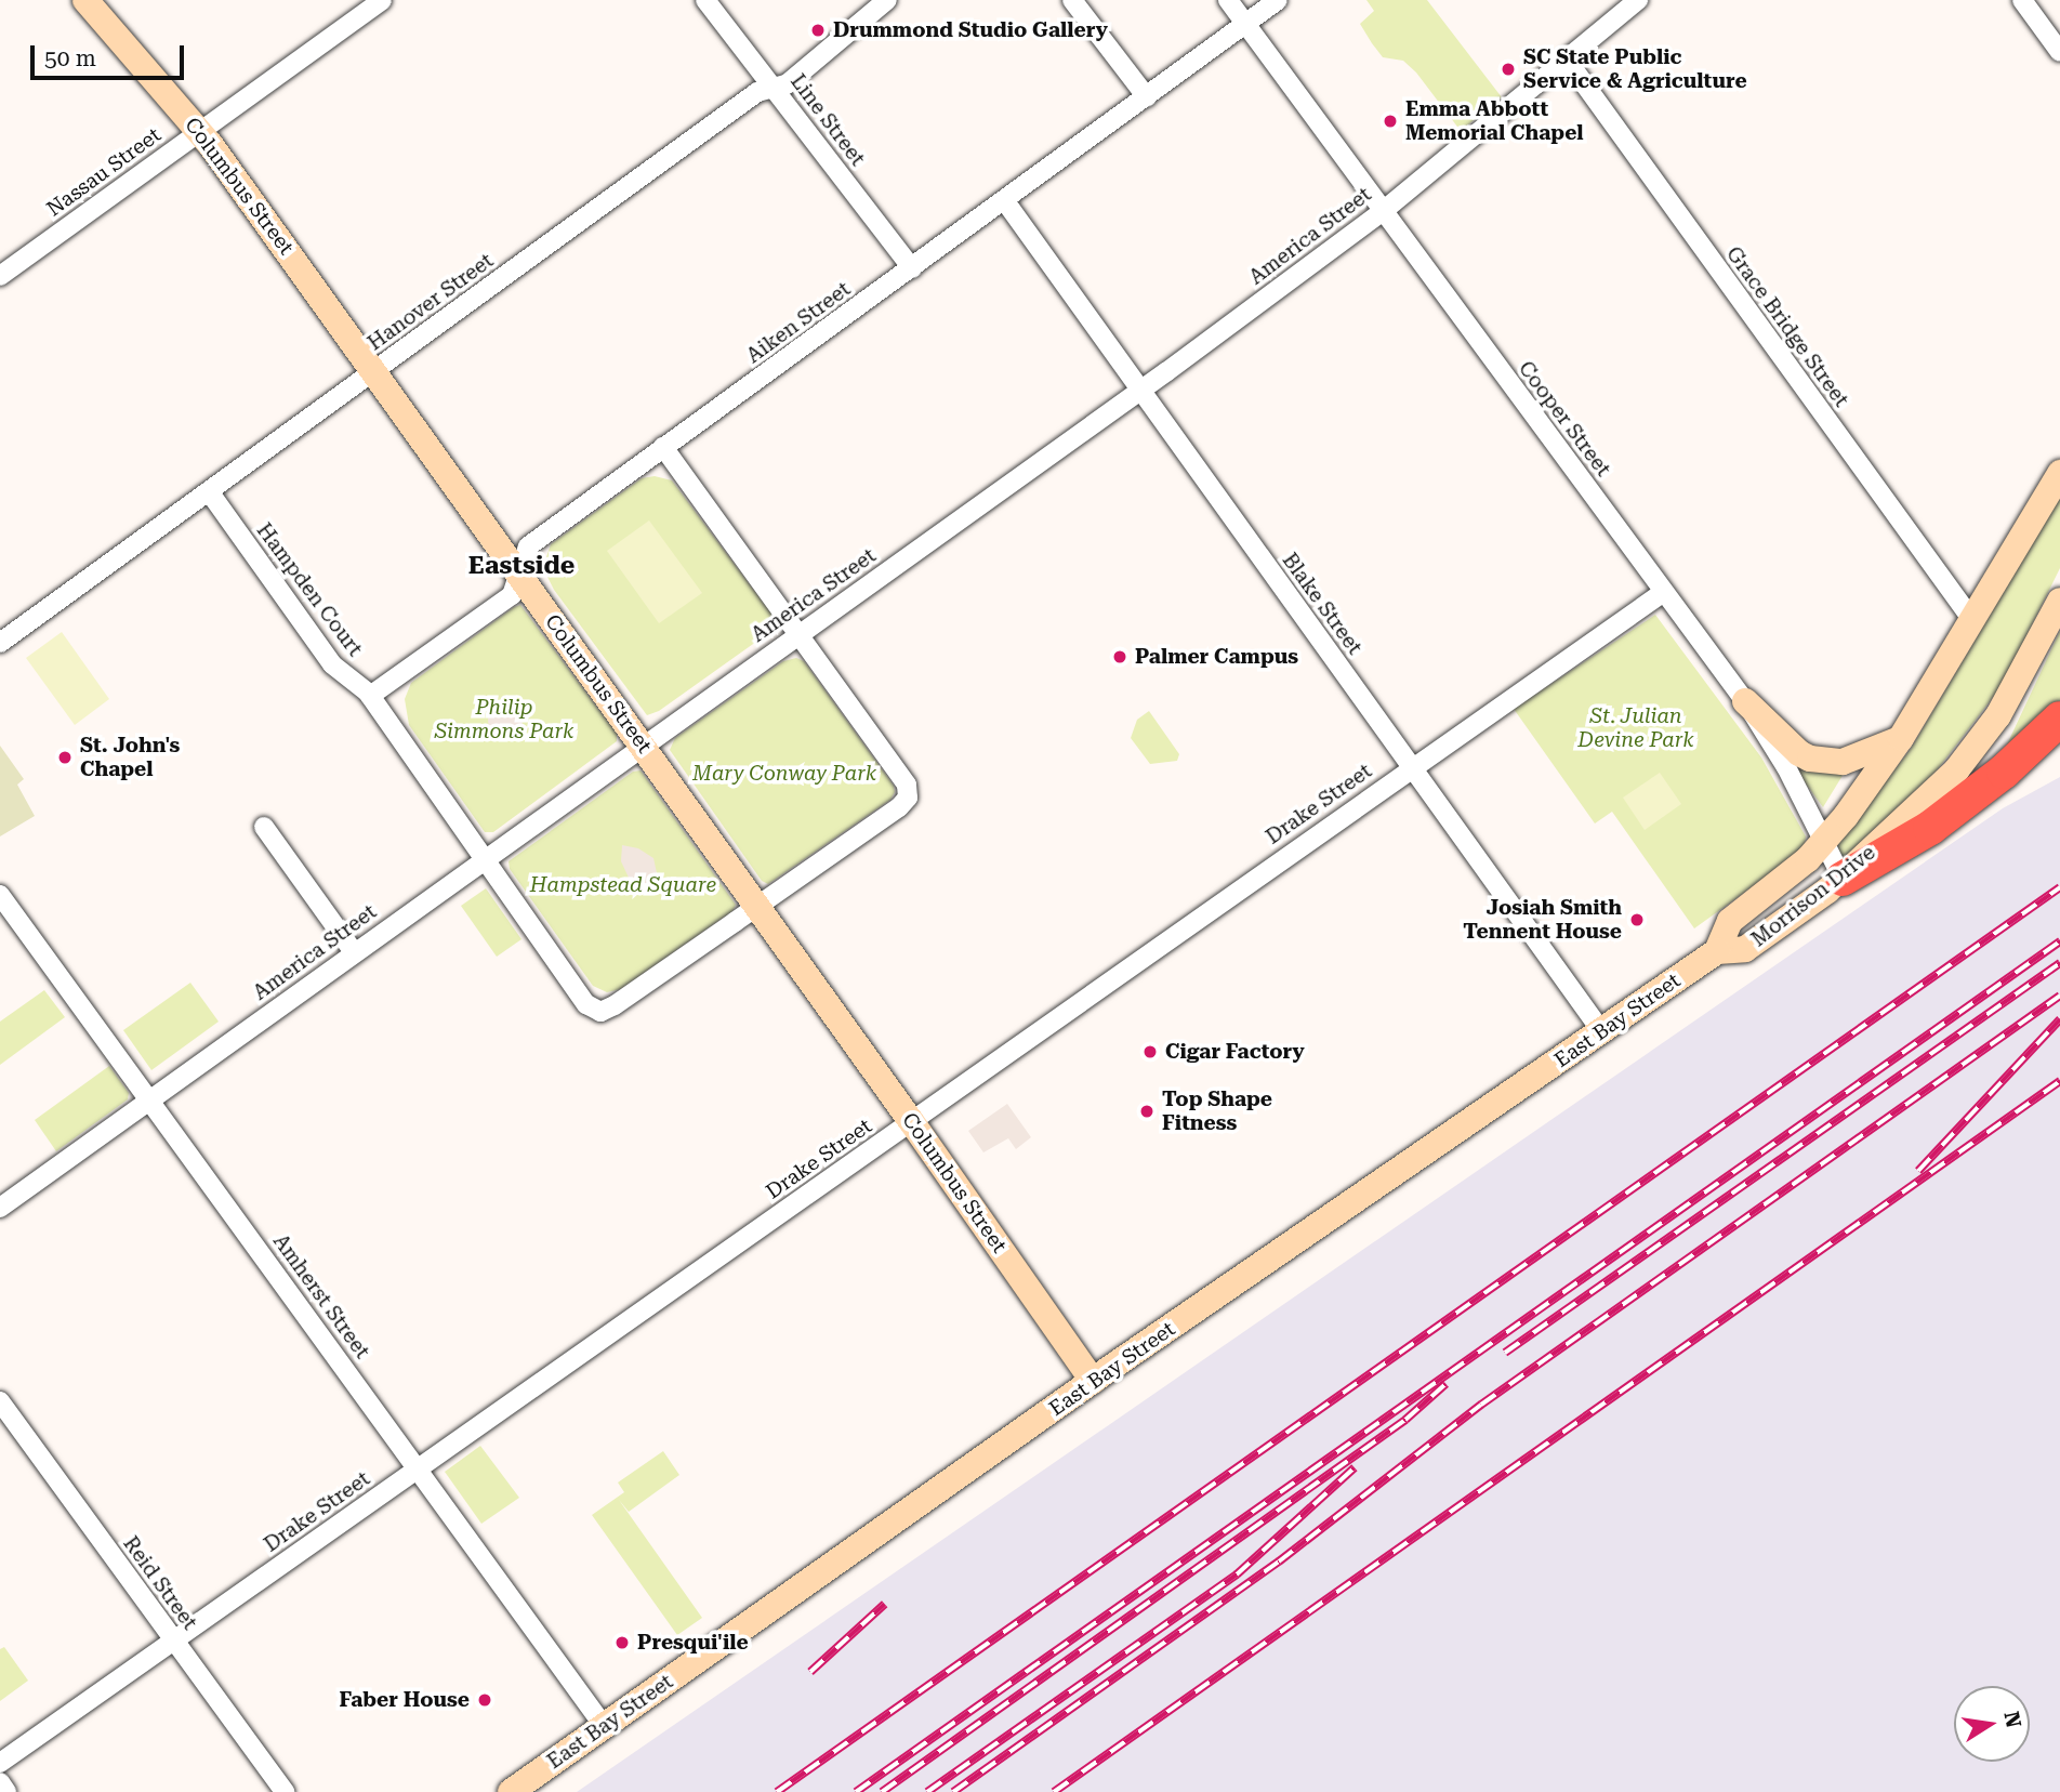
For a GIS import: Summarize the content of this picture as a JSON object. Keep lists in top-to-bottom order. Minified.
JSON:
{"streets":{"main road":["Columbus Street","Morrison Drive","East Bay Street"],"street":["Line Street","Nassau Street","America Street","Hanover Street","Aiken Street","Grace Bridge Street","Cooper Street","Hampden Court","Blake Street","Drake Street","Amherst Street","Reid Street"]},"crossings":[["Line Street","Hanover Street"],["Line Street","Aiken Street"],["Nassau Street","Columbus Street"],["Columbus Street","America Street"],["Columbus Street","Hanover Street"],["Columbus Street","Aiken Street"],["Columbus Street","Hampden Court"],["Columbus Street","Drake Street"],["Columbus Street","East Bay Street"],["America Street","Grace Bridge Street"],["America Street","Cooper Street"],["America Street","Hampden Court"],["America Street","Blake Street"],["America Street","Amherst Street"],["Hanover Street","Hampden Court"],["Aiken Street","Cooper Street"],["Aiken Street","Hampden Court"],["Aiken Street","Blake Street"],["Grace Bridge Street","Morrison Drive"],["Cooper Street","Drake Street"],["Cooper Street","Morrison Drive"],["Blake Street","Drake Street"],["Blake Street","East Bay Street"],["Drake Street","Amherst Street"],["Drake Street","Reid Street"],["Morrison Drive","East Bay Street"],["East Bay Street","Amherst Street"]],"districts":["Eastside"],"parks":["Philip Simmons Park","St. Julian Devine Park","Mary Conway Park","Hampstead Square"],"places":["Drummond Studio Gallery","SC State Public Service & Agriculture","Emma Abbott Memorial Chapel","Palmer Campus","St. John's Chapel","Josiah Smith Tennent House","Cigar Factory","Top Shape Fitness","Presqui'ile","Faber House"],"scale_bar":"50 m","north":"right"}
